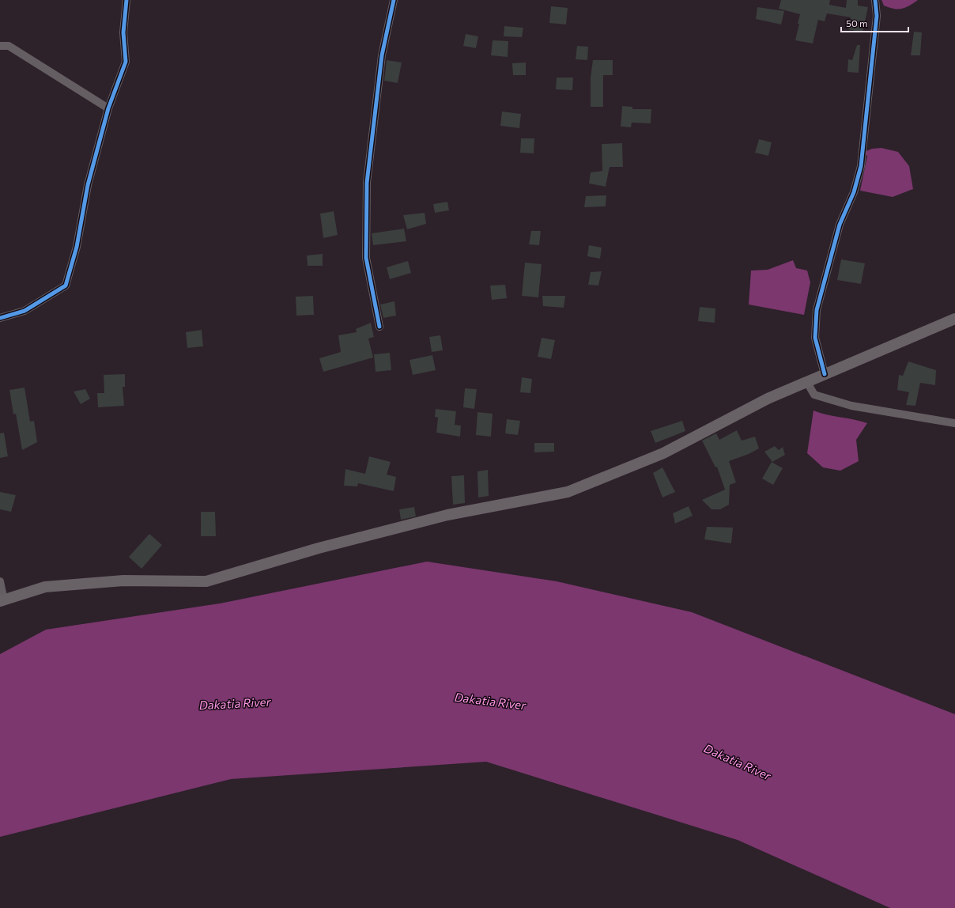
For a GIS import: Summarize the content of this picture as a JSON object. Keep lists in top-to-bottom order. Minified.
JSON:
{"water":["Dakatia River"],"scale_bar":"50 m"}
